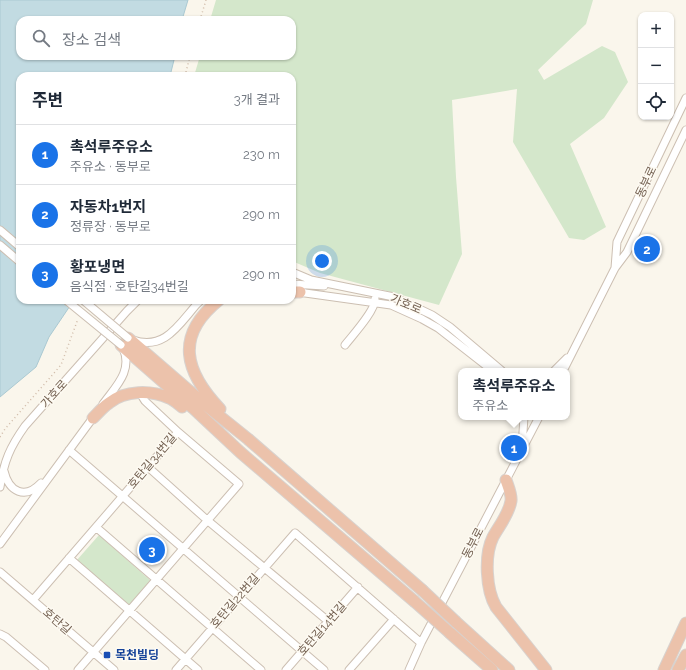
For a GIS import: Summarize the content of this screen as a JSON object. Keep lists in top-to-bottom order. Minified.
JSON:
{"streets":{"street":["동부로","가호로","호탄길34번길","호탄길22번길","호탄길","호탄길14번길"]},"crossings":[["호탄길34번길","호탄길22번길"],["호탄길34번길","호탄길"],["호탄길34번길","호탄길14번길"],["호탄길22번길","호탄길14번길"]],"places":{"transit":["목천빌딩"]},"page":{"map_buttons":["+","−"],"search":"장소 검색","heading":["주변","3개 결과"],"list":[{"mark":"1","name":"촉석루주유소","note":"주유소 · 동부로","value":"230 m"},{"mark":"2","name":"자동차1번지","note":"정류장 · 동부로","value":"290 m"},{"mark":"3","name":"황포냉면","note":"음식점 · 호탄길34번길","value":"290 m"}],"pins":["2","1","3"],"popup":["촉석루주유소","주유소"]}}
